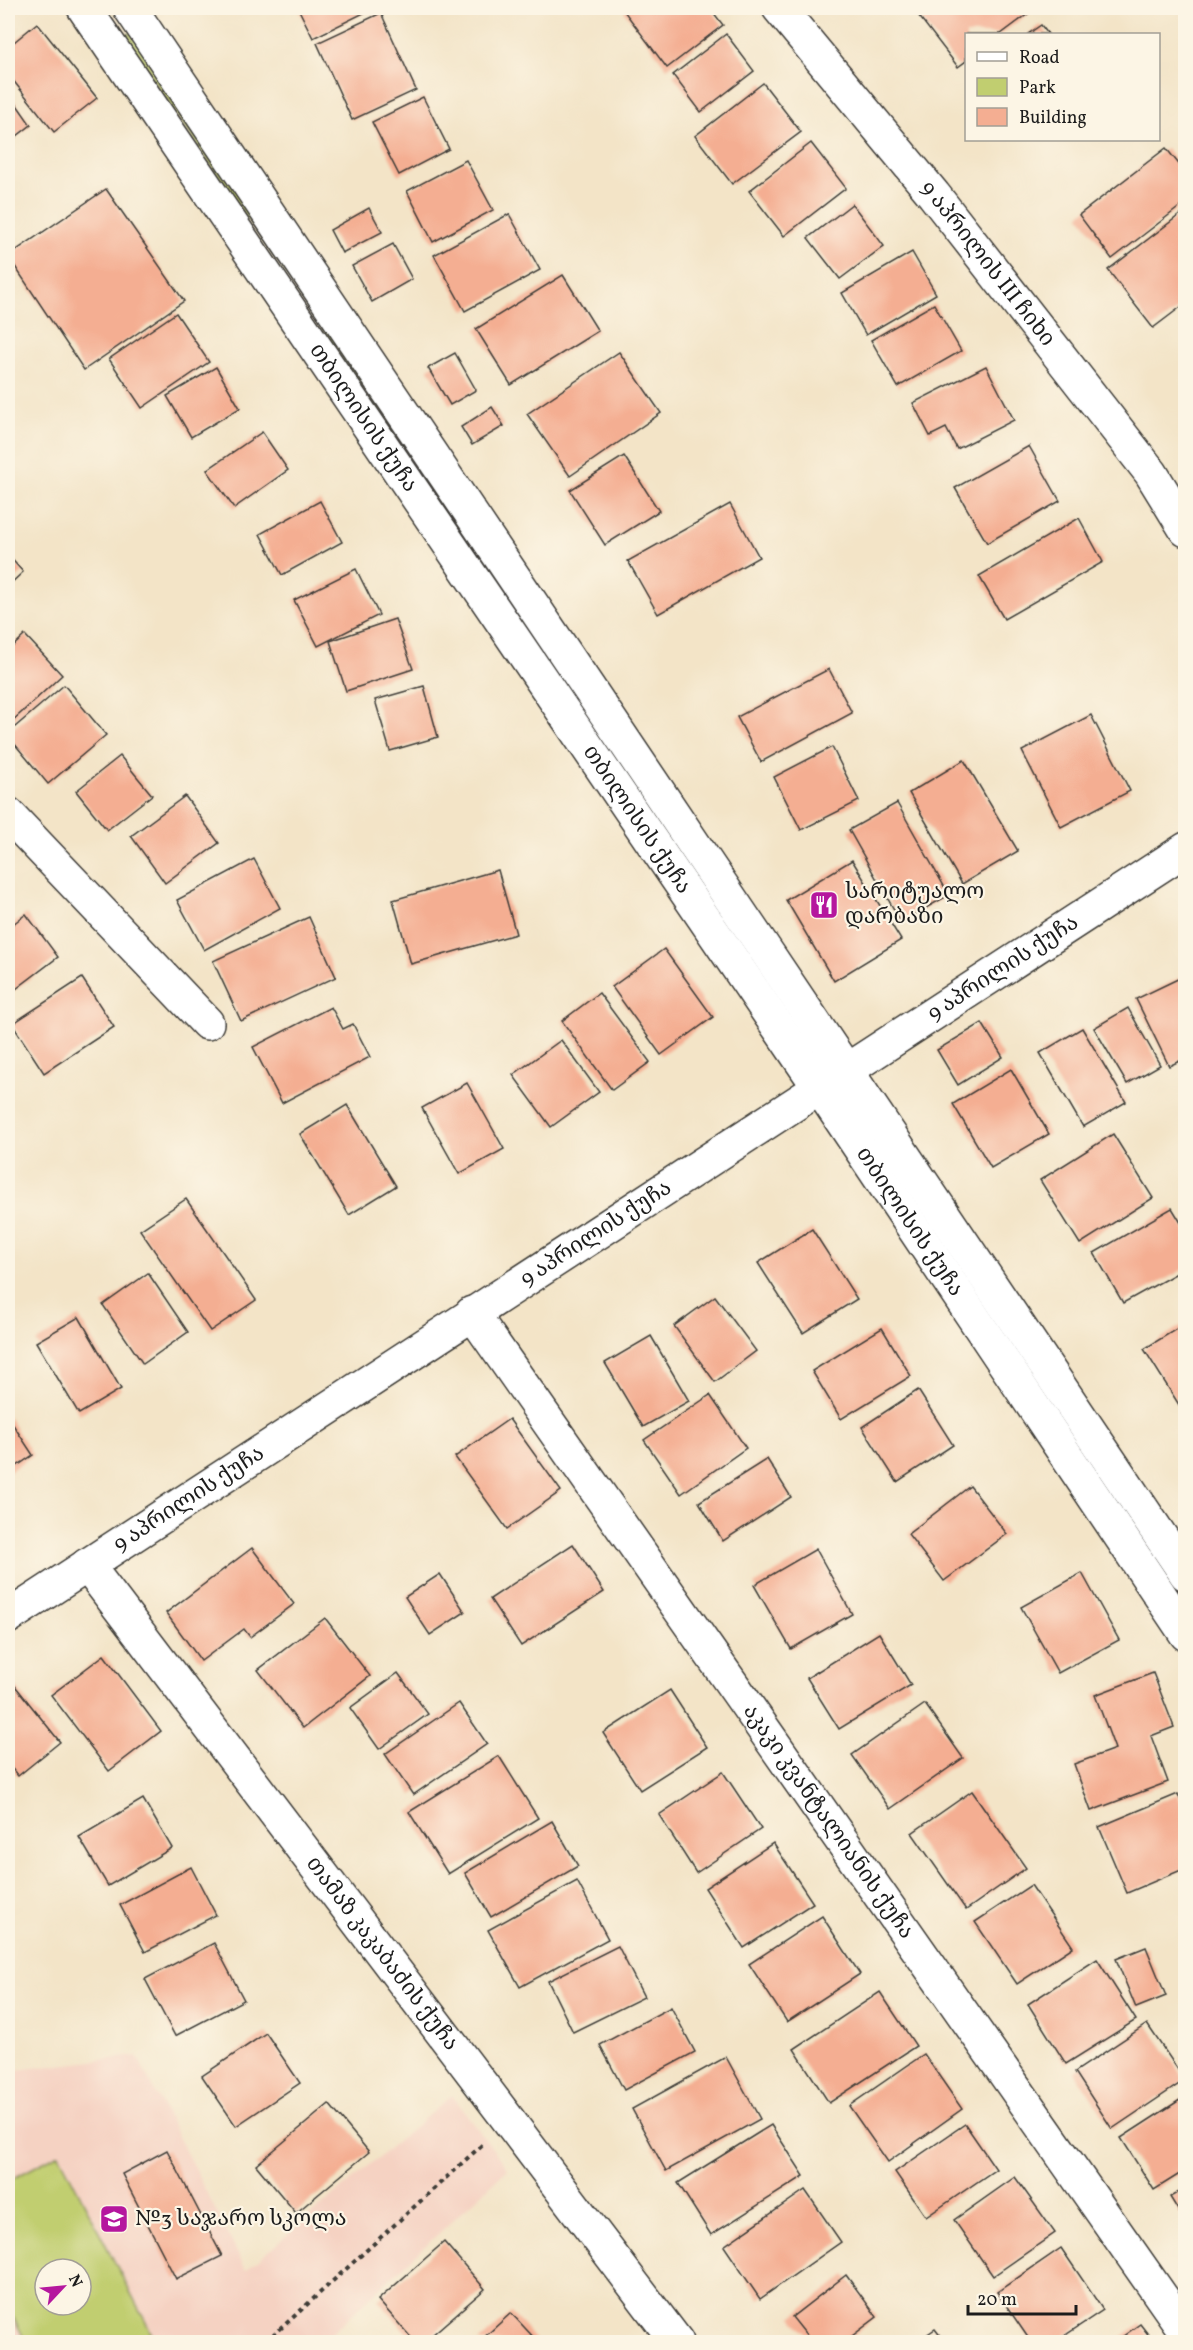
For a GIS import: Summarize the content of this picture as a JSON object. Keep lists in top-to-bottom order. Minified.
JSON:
{"streets":{"street":["9 აპრილის III ჩიხი","თბილისის ქუჩა","9 აპრილის ქუჩა","აკაკი კვანტალიანის ქუჩა","თამაზ კაკაბაძის ქუჩა"]},"crossings":[["თბილისის ქუჩა","9 აპრილის ქუჩა"],["9 აპრილის ქუჩა","აკაკი კვანტალიანის ქუჩა"],["9 აპრილის ქუჩა","თამაზ კაკაბაძის ქუჩა"]],"places":{"restaurant":["სარიტუალო დარბაზი"],"school or university":["№3 საჯარო სკოლა"]},"legend":["Road","Park","Building"],"scale_bar":"20 m","north":"top right"}
